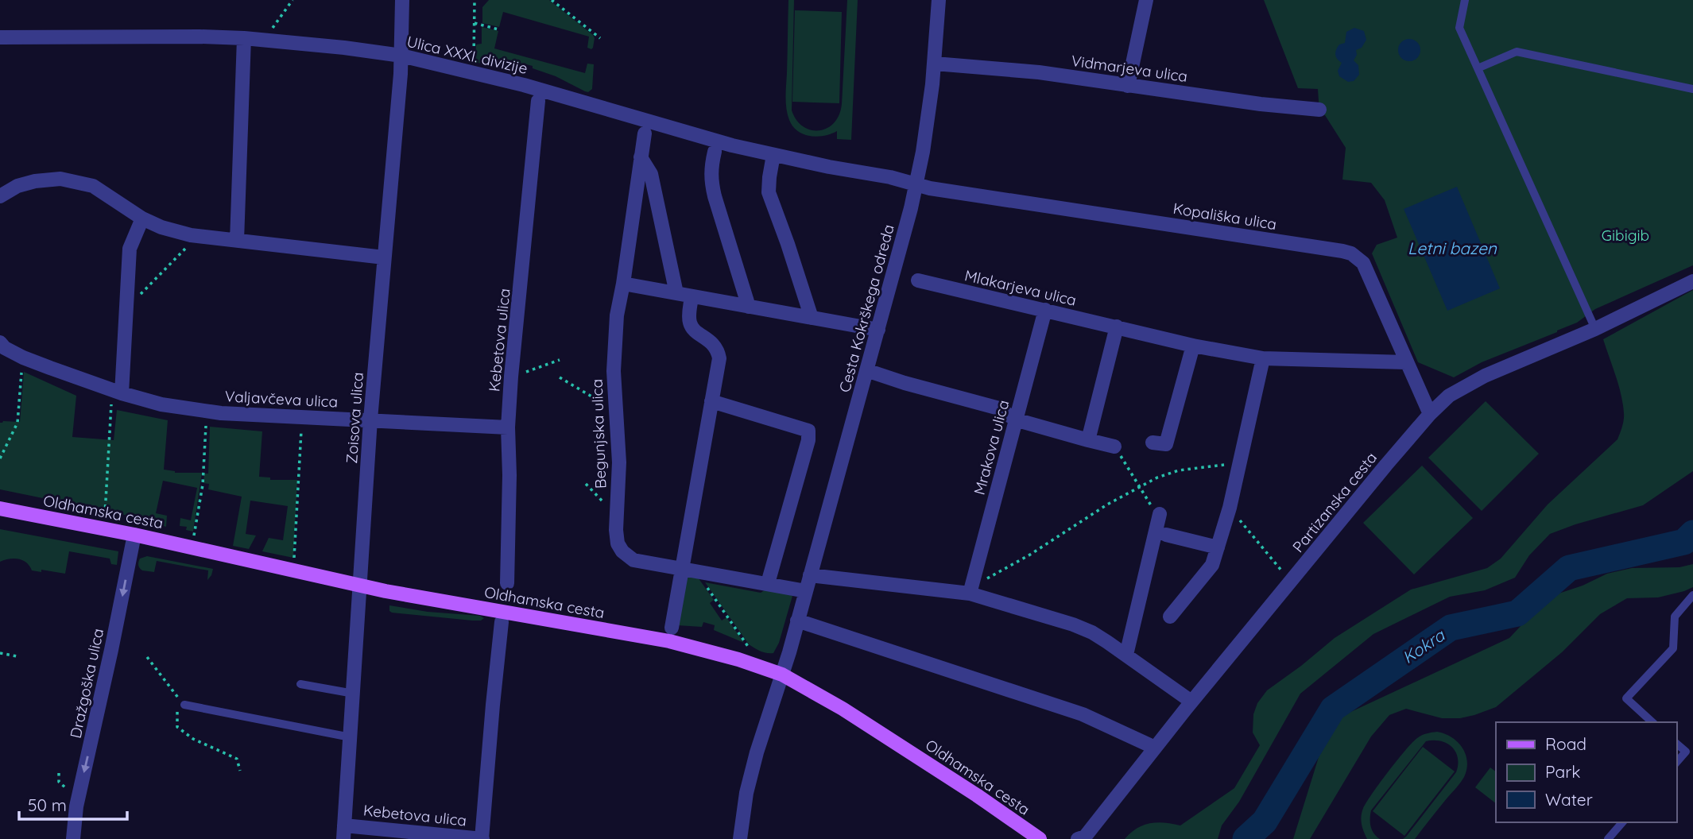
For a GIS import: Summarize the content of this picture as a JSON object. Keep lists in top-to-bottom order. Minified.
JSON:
{"streets":{"main road":["Oldhamska cesta"],"street":["Ulica XXXI. divizije","Vidmarjeva ulica","Kopališka ulica","Mlakarjeva ulica","Cesta Kokrškega odreda","Kebetova ulica","Valjavčeva ulica","Zoisova ulica","Begunjska ulica","Mrakova ulica","Partizanska cesta","Dražgoška ulica"]},"crossings":[["Ulica XXXI. divizije","Kopališka ulica"],["Ulica XXXI. divizije","Cesta Kokrškega odreda"],["Ulica XXXI. divizije","Zoisova ulica"],["Vidmarjeva ulica","Cesta Kokrškega odreda"],["Kopališka ulica","Mlakarjeva ulica"],["Kopališka ulica","Cesta Kokrškega odreda"],["Kopališka ulica","Partizanska cesta"],["Mlakarjeva ulica","Mrakova ulica"],["Cesta Kokrškega odreda","Begunjska ulica"],["Cesta Kokrškega odreda","Oldhamska cesta"],["Kebetova ulica","Valjavčeva ulica"],["Kebetova ulica","Zoisova ulica"],["Valjavčeva ulica","Zoisova ulica"],["Zoisova ulica","Oldhamska cesta"],["Oldhamska cesta","Dražgoška ulica"]],"one_way":["Dražgoška ulica"],"water":["Letni bazen","Kokra"],"parks":["Gibigib"],"legend":["Road","Park","Water"],"scale_bar":"50 m"}
